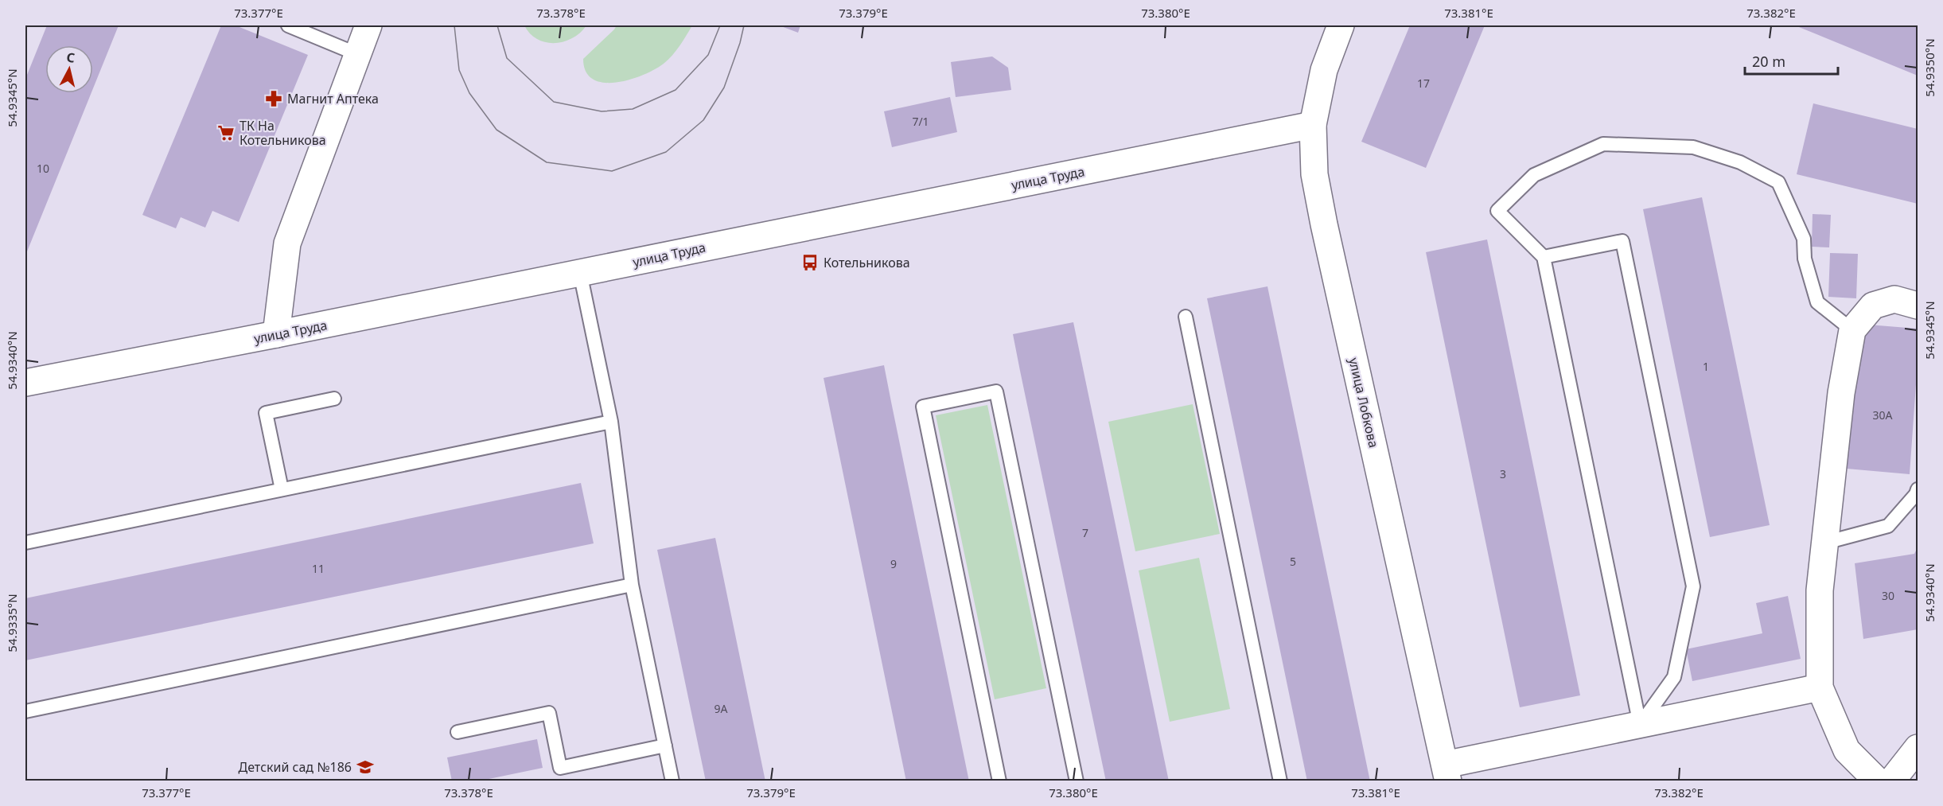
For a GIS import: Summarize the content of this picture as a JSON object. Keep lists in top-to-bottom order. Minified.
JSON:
{"streets":{"main road":["улица Труда","улица Лобкова"]},"crossings":[["улица Труда","улица Лобкова"]],"places":{"pharmacy":["Магнит Аптека"],"supermarket":["ТК На Котельникова"],"bus stop":["Котельникова"],"school or university":["Детский сад №186"]},"house_numbers":["17","7/1","10","1","30А","3","7","5","9","11","30","9А"],"scale_bar":"20 m","north":"top","coordinates":["73.377°E","73.378°E","73.379°E","73.380°E","73.381°E","73.382°E","54.9350°N","54.9345°N","54.9340°N","54.9335°N"]}
